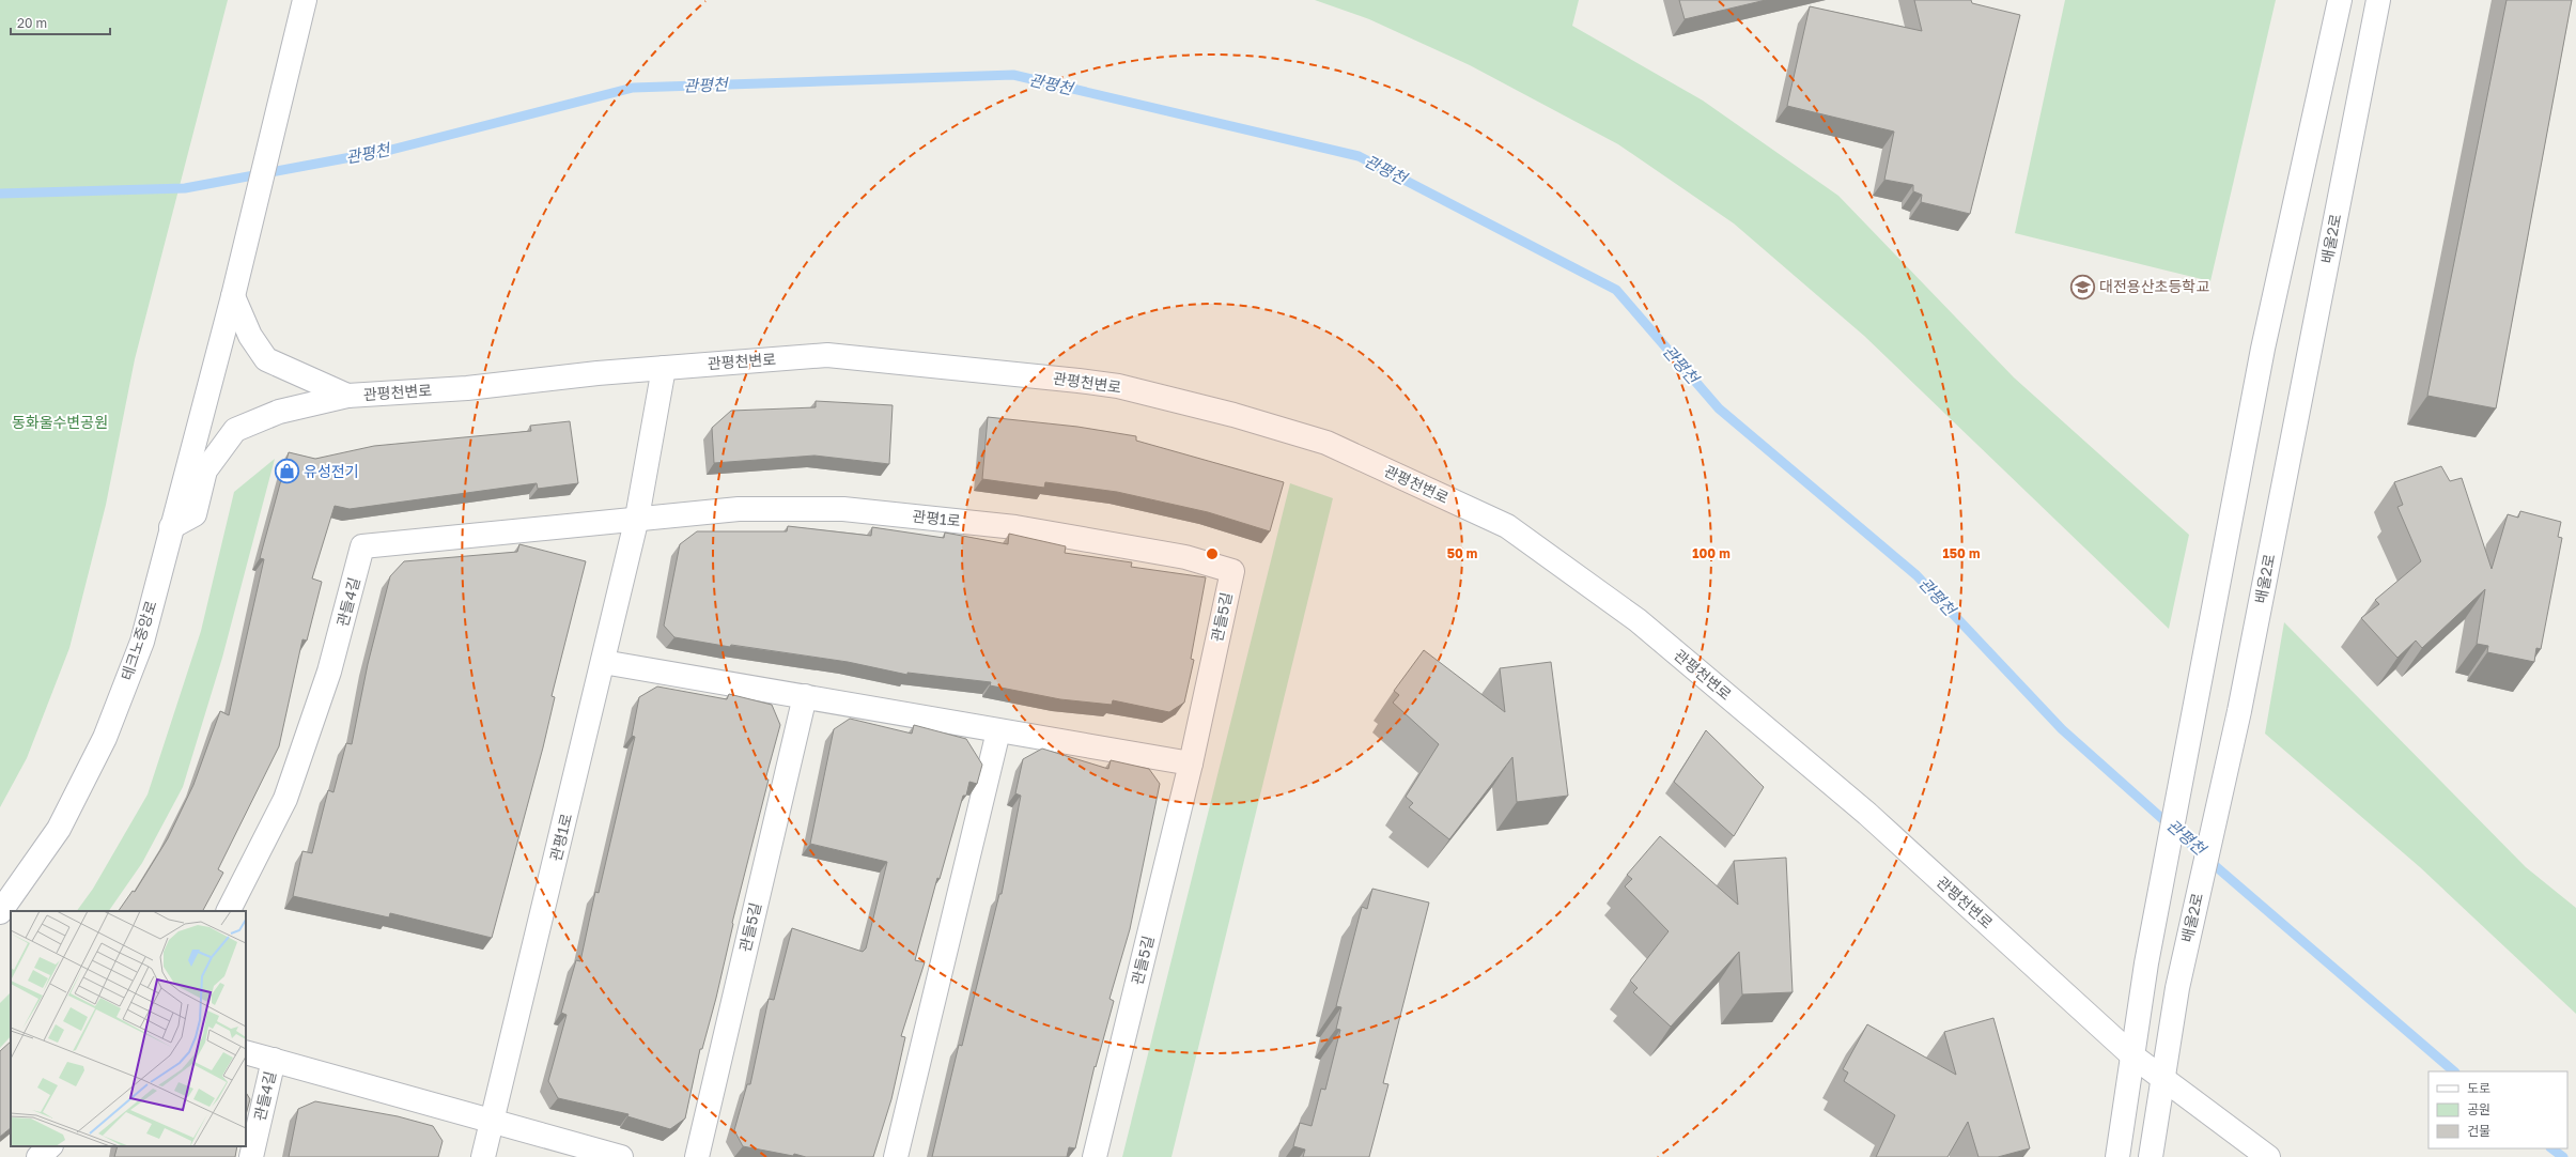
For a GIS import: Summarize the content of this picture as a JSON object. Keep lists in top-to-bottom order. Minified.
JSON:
{"streets":{"street":["배울2로","관평천변로","관평1로","관들4길","관들5길","테크노중앙로"]},"crossings":[["배울2로","관평천변로"],["관평천변로","관평1로"],["관평천변로","테크노중앙로"],["관평1로","관들4길"],["관평1로","관들5길"]],"water":["관평천"],"parks":["동화울수변공원"],"places":{"school or university":["대전용산초등학교"],"shop":["유성전기"]},"legend":["도로","공원","건물"],"scale_bar":"20 m","rings":["50 m","100 m","150 m"]}
